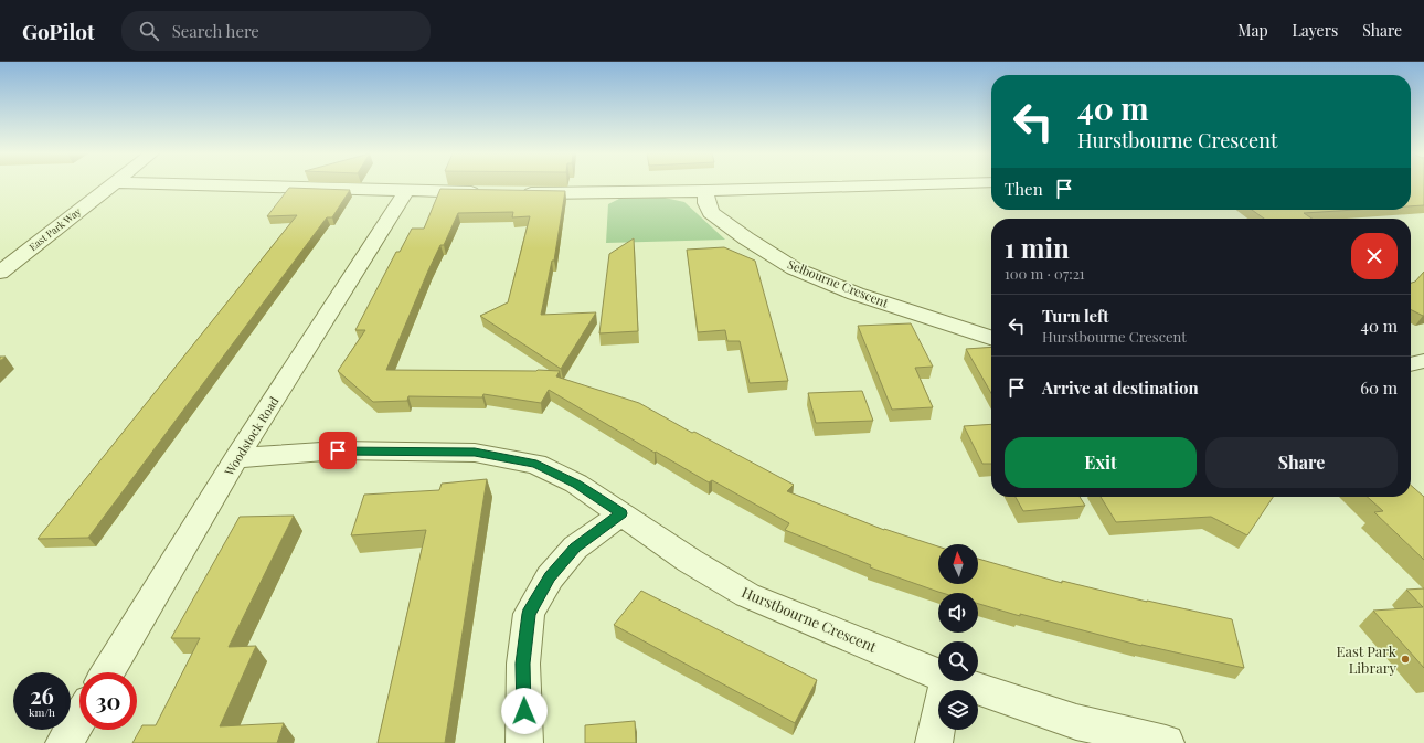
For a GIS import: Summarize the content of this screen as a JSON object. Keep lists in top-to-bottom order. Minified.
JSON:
{"streets":{"street":["East Park Way","Selbourne Crescent","Woodstock Road","Hurstbourne Crescent"]},"crossings":[["Woodstock Road","Hurstbourne Crescent"]],"places":["East Park Library"],"north":"top","page":{"header":"GoPilot","search":"Search here","nav":["Map","Layers","Share"],"turn":["40 m","Hurstbourne Crescent"],"then":"Then","heading":["1 min","100 m · 07:21"],"list":[{"name":"Turn left","note":"Hurstbourne Crescent","value":"40 m"},{"name":"Arrive at destination","value":"60 m"}],"buttons":["Exit","Share"],"speed":"26 km/h","limit":"30"}}
